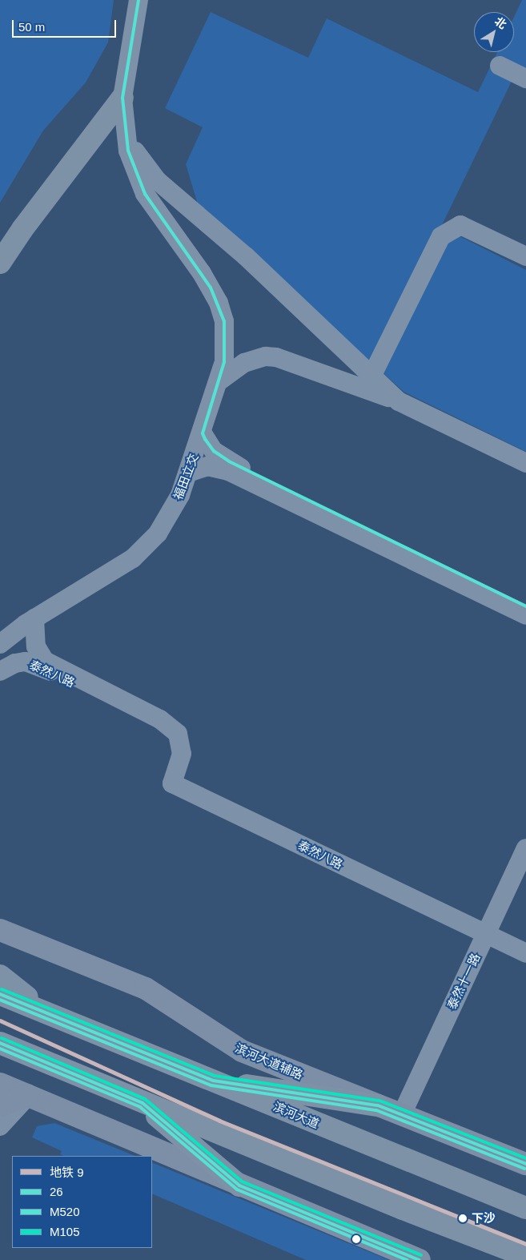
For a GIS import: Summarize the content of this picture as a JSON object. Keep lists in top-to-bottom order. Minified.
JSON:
{"streets":{"highway":["滨河大道"],"main road":["滨河大道辅路"],"street":["福田立交","泰然八路","泰然十一路"]},"crossings":[["福田立交","泰然八路"],["泰然八路","泰然十一路"],["泰然十一路","滨河大道辅路"]],"places":["下沙"],"lines":["transit line 26","transit line M105","transit line M520","metro line 9"],"legend":["地铁 9","26","M520","M105"],"scale_bar":"50 m","north":"top right"}
